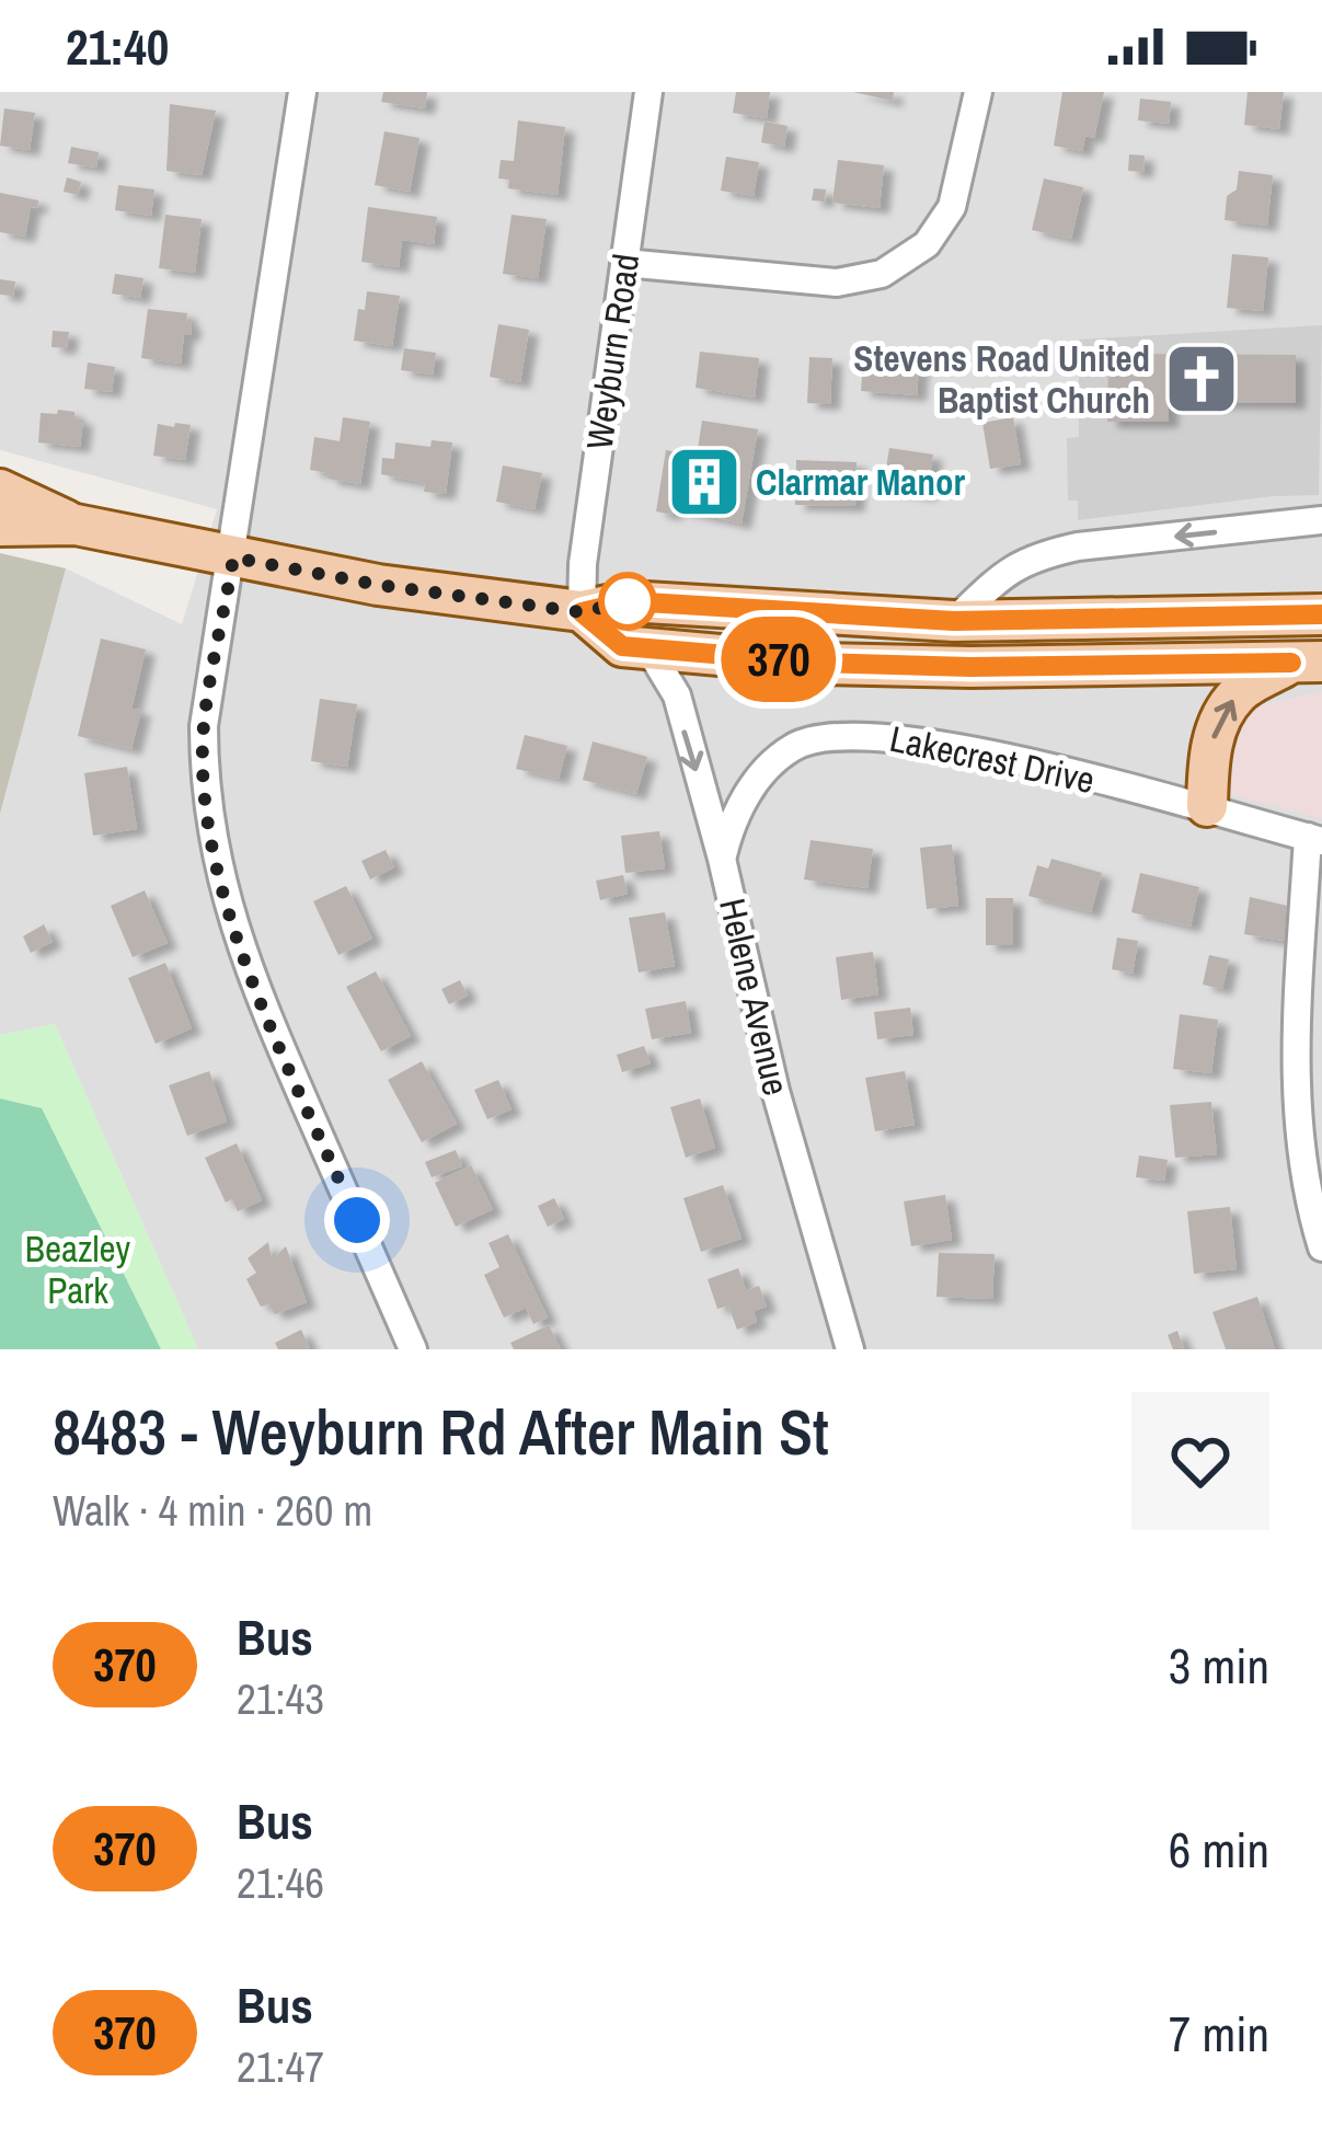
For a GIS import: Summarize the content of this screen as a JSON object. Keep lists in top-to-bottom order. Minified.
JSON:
{"streets":{"street":["Weyburn Road","Lakecrest Drive","Helene Avenue"]},"crossings":[["Lakecrest Drive","Helene Avenue"]],"parks":["Beazley Park"],"places":{"church":["Stevens Road United Baptist Church"],"building":["Clarmar Manor"]},"lines":["bus line 370"],"page":{"status":"21:40","on_map":"370","heading":["8483 - Weyburn Rd After Main St","Walk · 4 min · 260 m"],"list":[{"mark":"370","name":"Bus","note":"21:43","value":"3 min"},{"mark":"370","name":"Bus","note":"21:46","value":"6 min"},{"mark":"370","name":"Bus","note":"21:47","value":"7 min"}]}}
